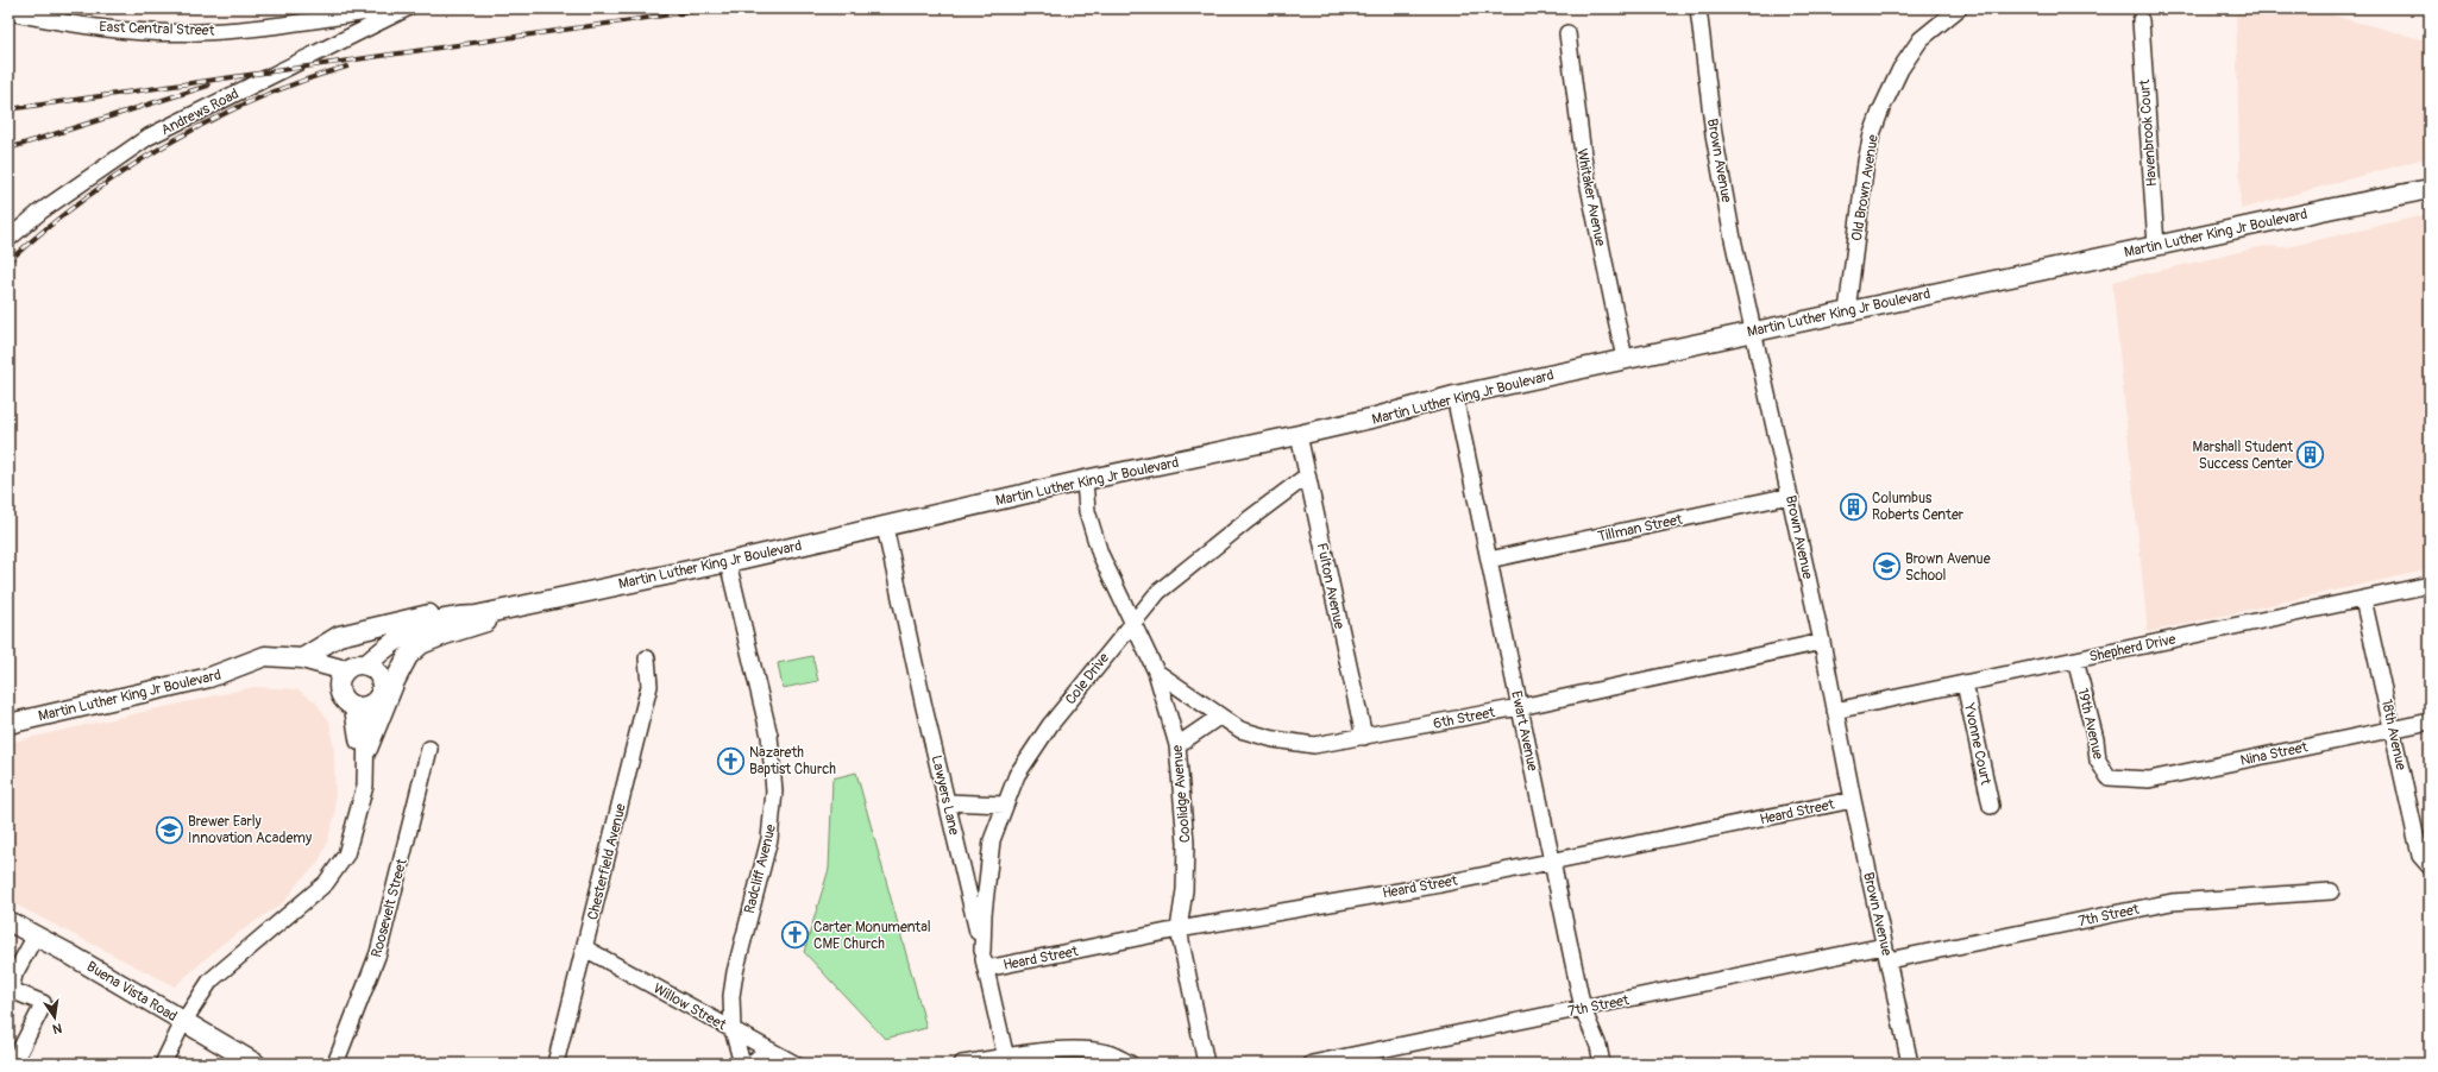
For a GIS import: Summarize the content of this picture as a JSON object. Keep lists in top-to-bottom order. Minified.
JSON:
{"streets":{"main road":["Martin Luther King Jr Boulevard","Buena Vista Road"],"street":["East Central Street","Andrews Road","Havenbrook Court","Brown Avenue","Old Brown Avenue","Whitaker Avenue","Tillman Street","Fulton Avenue","Shepherd Drive","Cole Drive","6th Street","19th Avenue","Ewart Avenue","18th Avenue","Yvonne Court","Nina Street","Coolidge Avenue","Lawyers Lane","Heard Street","Chesterfield Avenue","Radcliff Avenue","Roosevelt Street","7th Street","Willow Street"]},"crossings":[["Havenbrook Court","Martin Luther King Jr Boulevard"],["Brown Avenue","Martin Luther King Jr Boulevard"],["Brown Avenue","Tillman Street"],["Brown Avenue","Shepherd Drive"],["Brown Avenue","6th Street"],["Brown Avenue","Heard Street"],["Brown Avenue","7th Street"],["Old Brown Avenue","Martin Luther King Jr Boulevard"],["Whitaker Avenue","Martin Luther King Jr Boulevard"],["Martin Luther King Jr Boulevard","Fulton Avenue"],["Martin Luther King Jr Boulevard","Ewart Avenue"],["Martin Luther King Jr Boulevard","Coolidge Avenue"],["Martin Luther King Jr Boulevard","Lawyers Lane"],["Martin Luther King Jr Boulevard","Radcliff Avenue"],["Tillman Street","Ewart Avenue"],["Fulton Avenue","Cole Drive"],["Fulton Avenue","6th Street"],["Shepherd Drive","19th Avenue"],["Shepherd Drive","18th Avenue"],["Shepherd Drive","Yvonne Court"],["Cole Drive","Coolidge Avenue"],["Cole Drive","Lawyers Lane"],["6th Street","Ewart Avenue"],["6th Street","Coolidge Avenue"],["19th Avenue","Nina Street"],["Ewart Avenue","Heard Street"],["Ewart Avenue","7th Street"],["18th Avenue","Nina Street"],["Coolidge Avenue","Heard Street"],["Lawyers Lane","Heard Street"],["Chesterfield Avenue","Willow Street"],["Radcliff Avenue","Willow Street"]],"places":{"building":["Marshall Student Success Center","Columbus Roberts Center"],"school or university":["Brown Avenue School","Brewer Early Innovation Academy"],"church":["Nazareth Baptist Church","Carter Monumental CME Church"]},"north":"bottom"}
